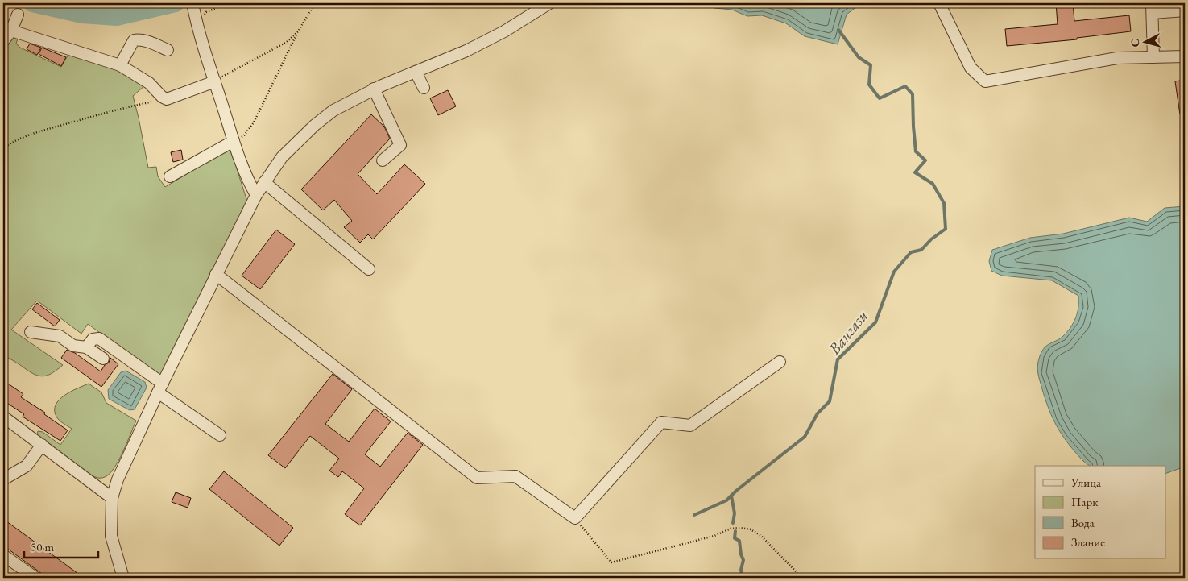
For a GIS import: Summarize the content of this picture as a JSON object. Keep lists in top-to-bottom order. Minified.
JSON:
{"water":["Вангази"],"legend":["Улица","Парк","Вода","Здание"],"scale_bar":"50 m","north":"left"}
